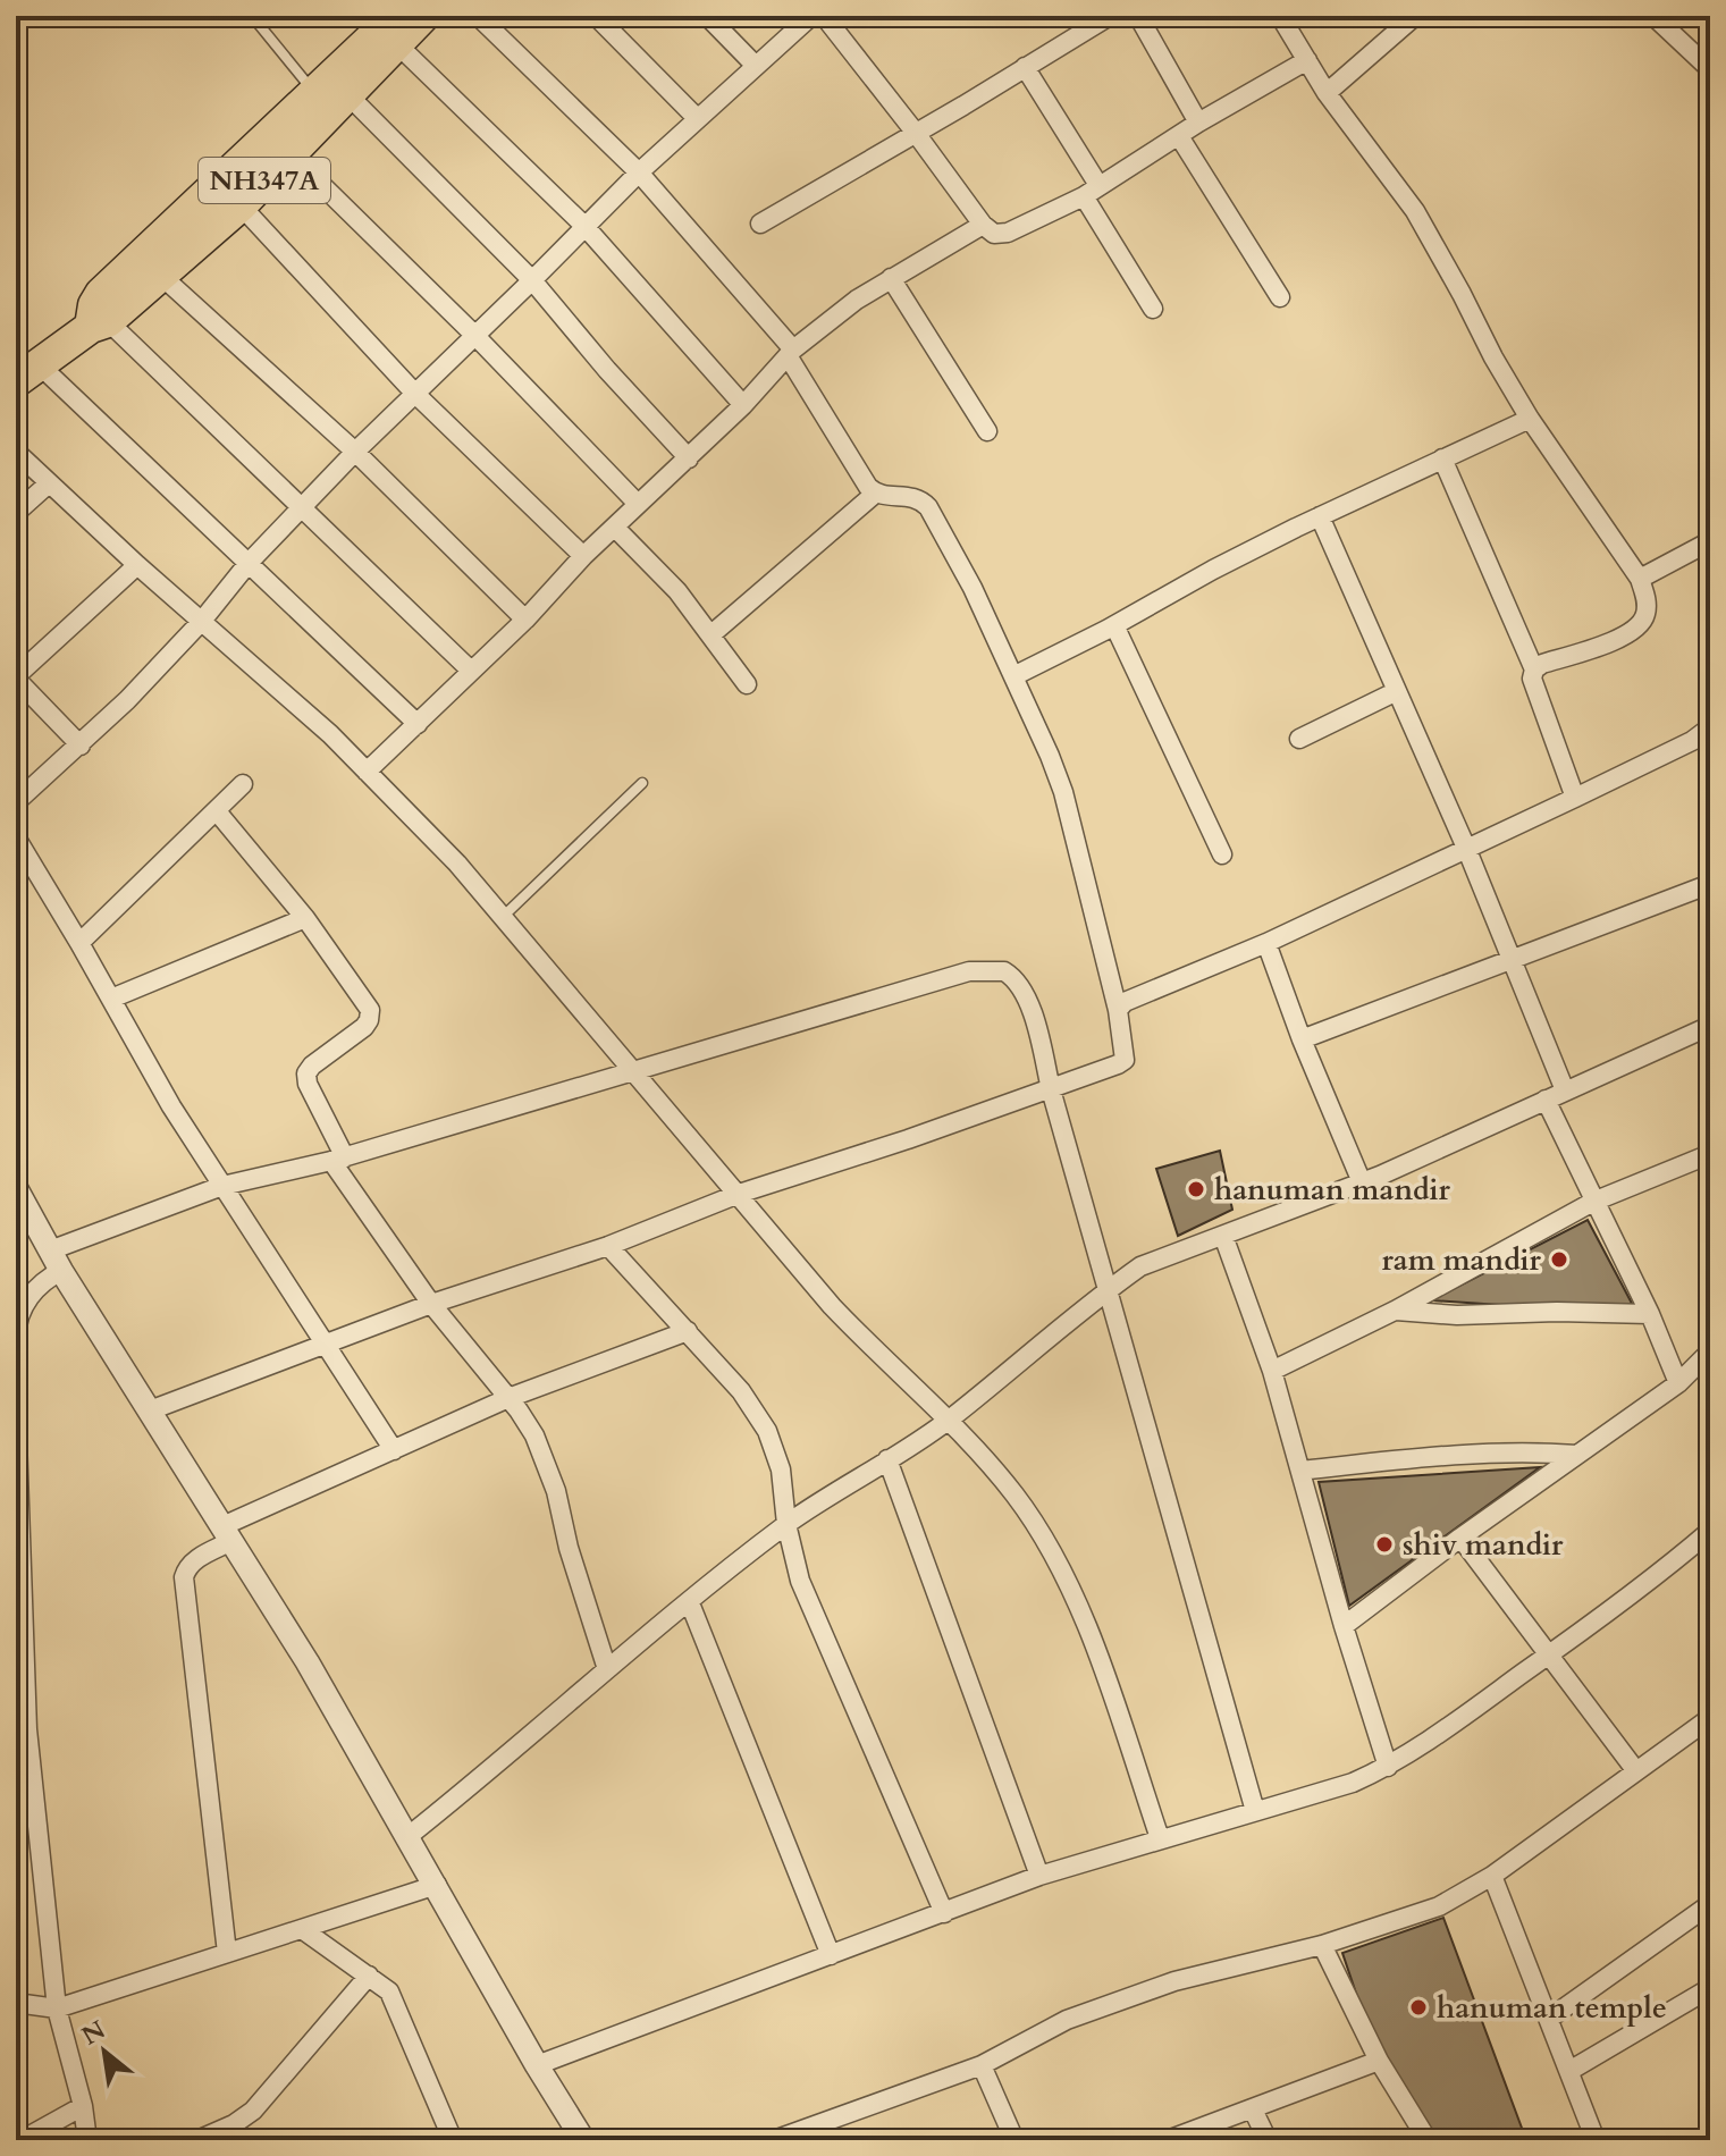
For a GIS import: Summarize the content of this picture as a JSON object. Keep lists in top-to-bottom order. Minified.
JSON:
{"streets":{"highway":["NH347A"]},"places":["hanuman mandir","ram mandir","shiv mandir","hanuman temple"],"north":"top left"}
